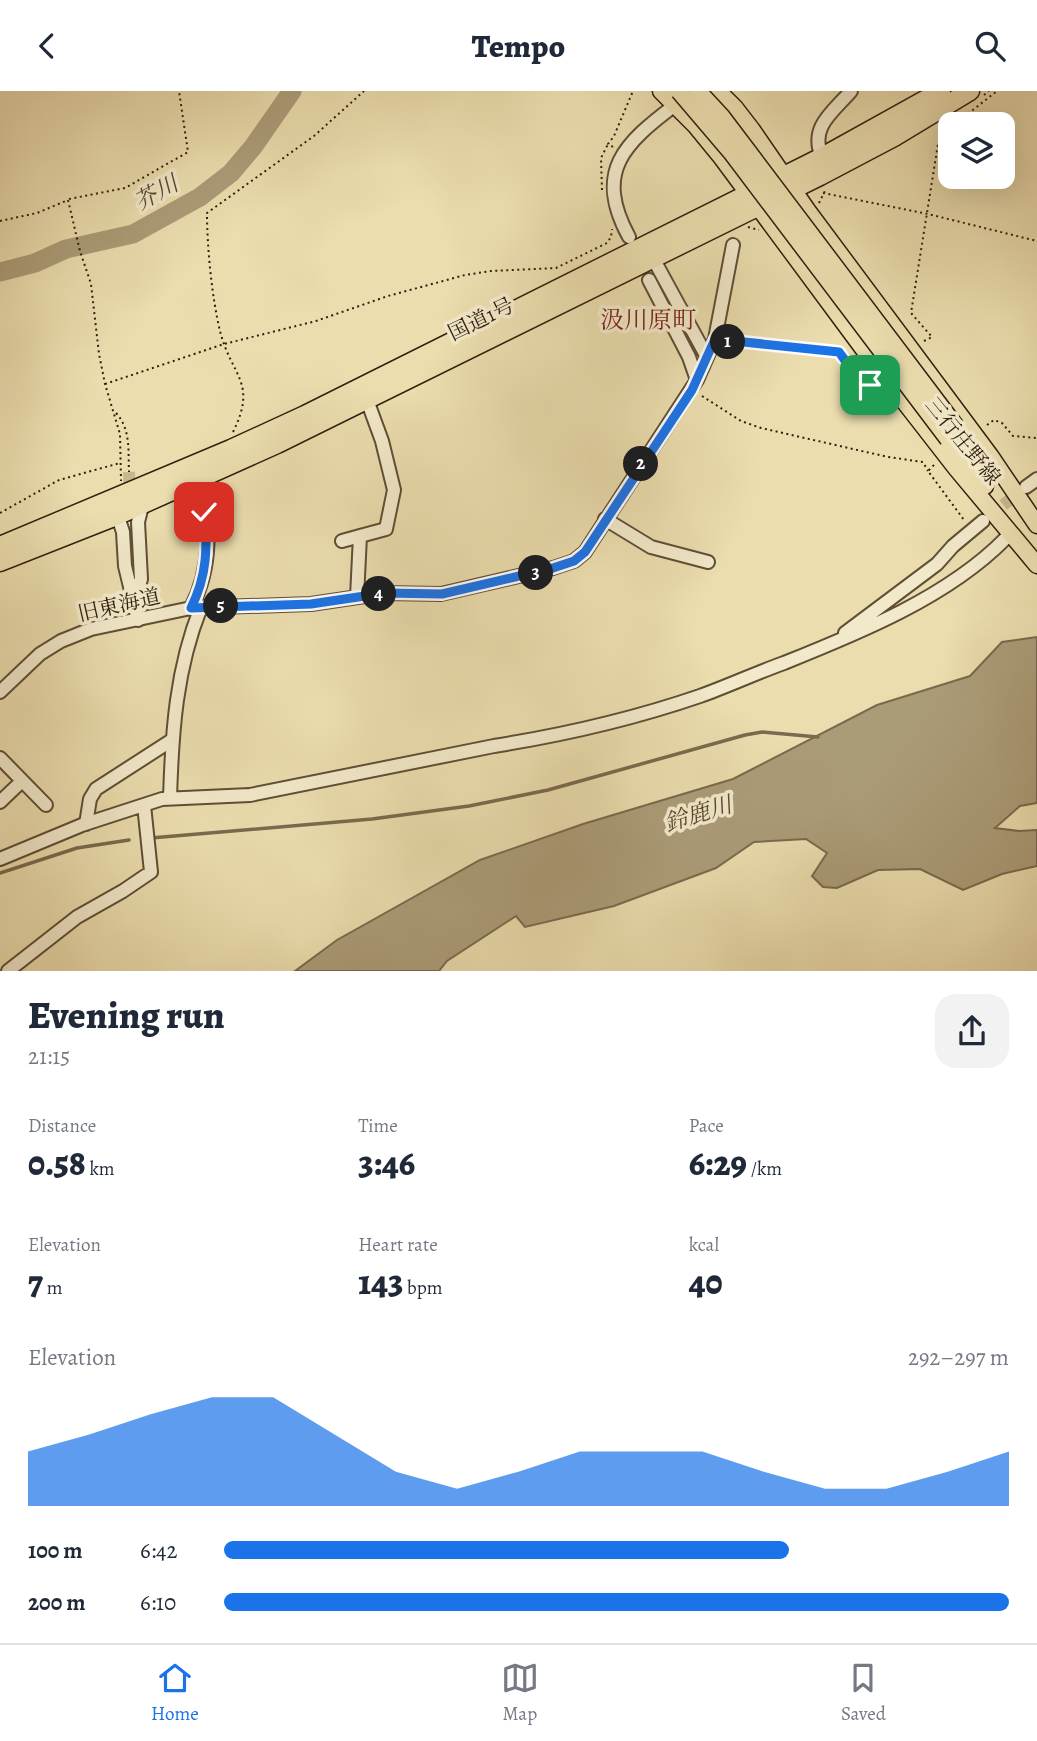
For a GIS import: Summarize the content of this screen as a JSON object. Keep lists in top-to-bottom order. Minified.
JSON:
{"streets":{"highway":["国道1号"],"main road":["三行庄野線"],"street":["旧東海道"]},"crossings":[["国道1号","三行庄野線"]],"districts":["汲川原町"],"water":["芥川","鈴鹿川"],"page":{"header":"Tempo","pins":["1","2","3","4","5"],"heading":["Evening run","21:15"],"stats":[["Distance","0.58 km"],["Time","3:46"],["Pace","6:29 /km"],["Elevation","7 m"],["Heart rate","143 bpm"],["kcal","40"]],"chart":["Elevation","292–297 m"],"list":[{"name":"100 m","note":"6:42"},{"name":"200 m","note":"6:10"}],"tabs":["Home","Map","Saved"]}}
